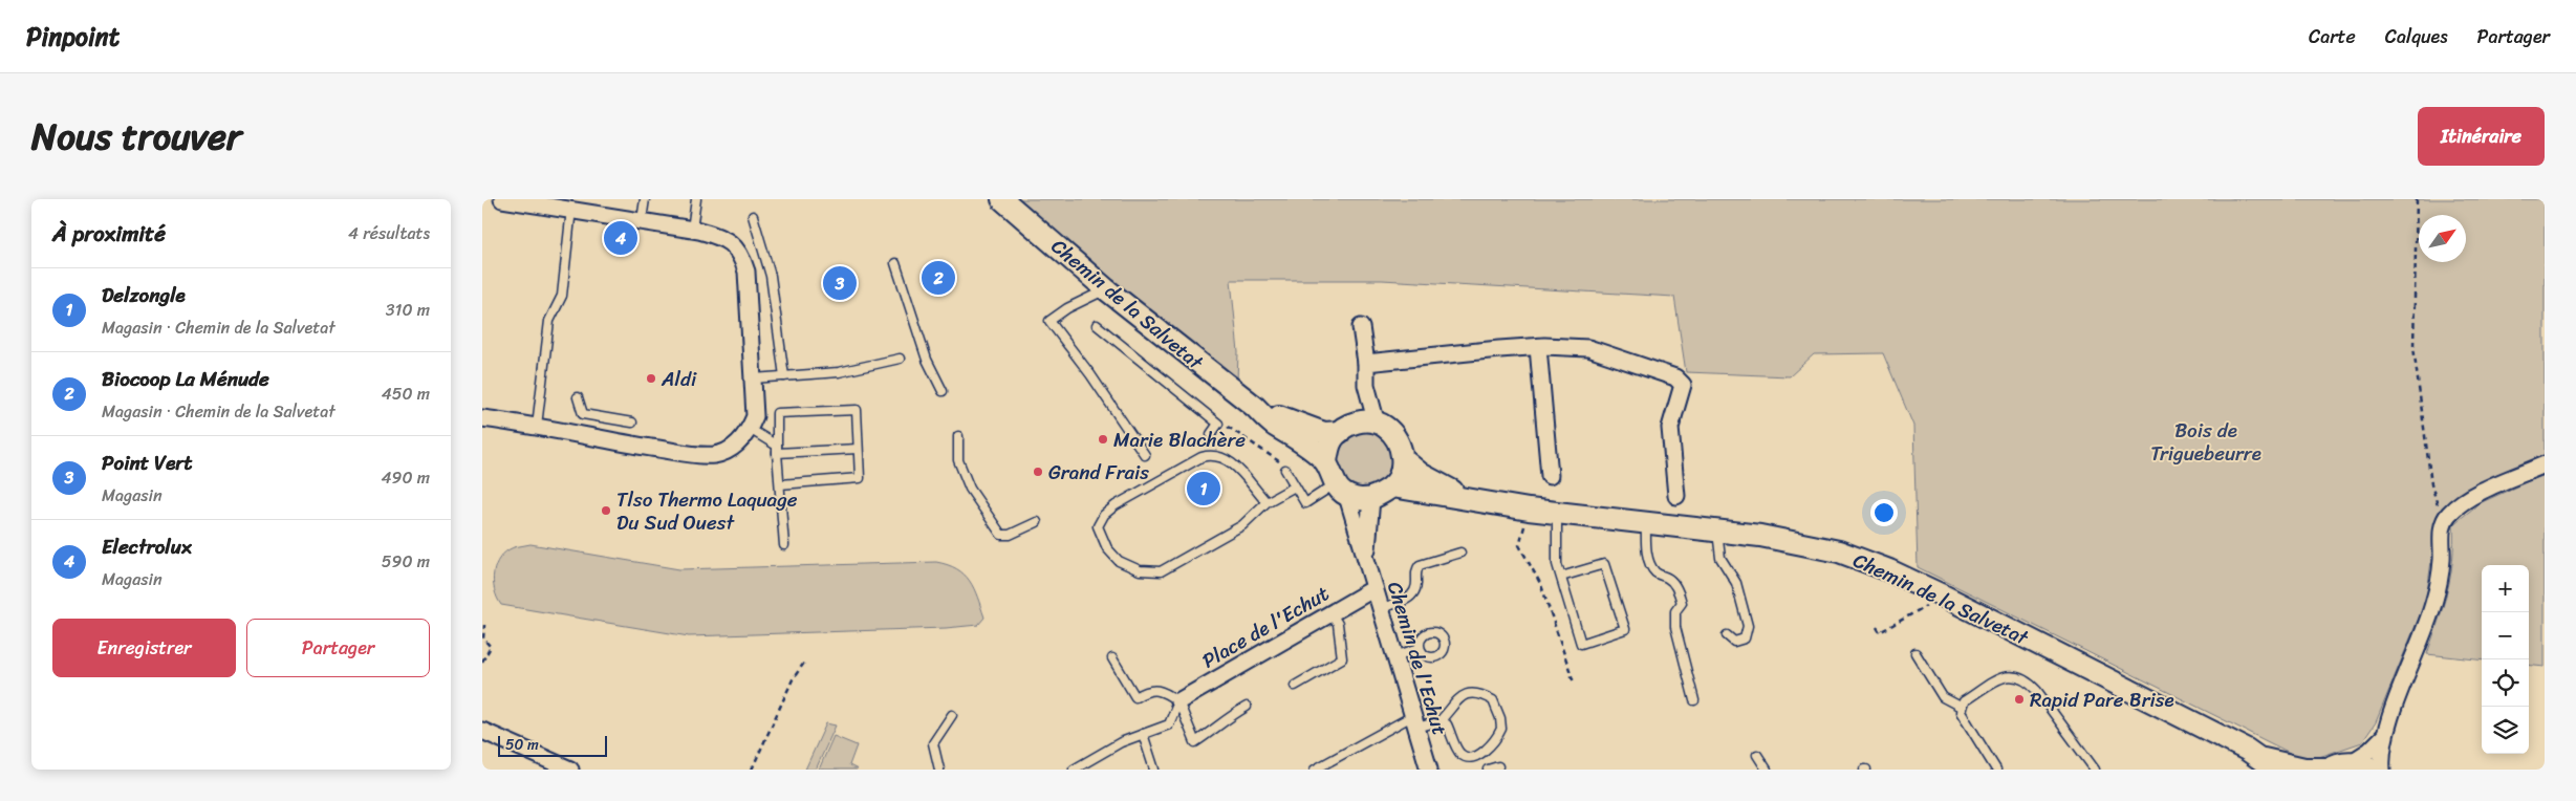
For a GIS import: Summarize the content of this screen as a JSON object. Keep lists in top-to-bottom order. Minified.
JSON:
{"streets":{"main road":["Chemin de la Salvetat"],"street":["Place de l'Echut","Chemin de l'Echut"]},"crossings":[["Chemin de la Salvetat","Chemin de l'Echut"],["Place de l'Echut","Chemin de l'Echut"]],"parks":["Bois de Triguebeurre"],"places":["Aldi","Marie Blachère","Grand Frais","Tlso Thermo Laquage Du Sud Ouest","Rapid Pare Brise"],"scale_bar":"50 m","north":"top right","page":{"header":"Pinpoint","nav":["Carte","Calques","Partager"],"title":"Nous trouver","buttons":["Itinéraire",["Enregistrer","Partager"]],"heading":["À proximité","4 résultats"],"pins":["4","2","3","1"],"list":[{"mark":"1","name":"Delzongle","note":"Magasin · Chemin de la Salvetat","value":"310 m"},{"mark":"2","name":"Biocoop La Ménude","note":"Magasin · Chemin de la Salvetat","value":"450 m"},{"mark":"3","name":"Point Vert","note":"Magasin","value":"490 m"},{"mark":"4","name":"Electrolux","note":"Magasin","value":"590 m"}],"map_buttons":["+","−"],"scale":"50 m"}}
